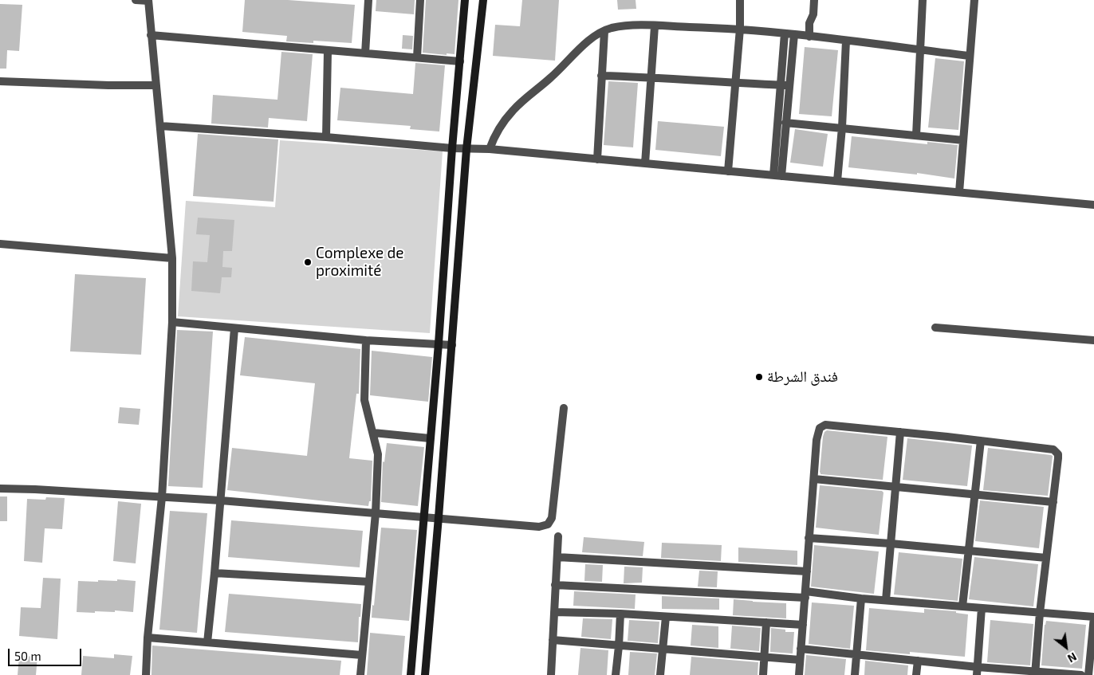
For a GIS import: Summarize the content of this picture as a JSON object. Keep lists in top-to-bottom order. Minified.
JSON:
{"places":["Complexe de proximité","فندق الشرطة"],"scale_bar":"50 m","north":"bottom right"}
